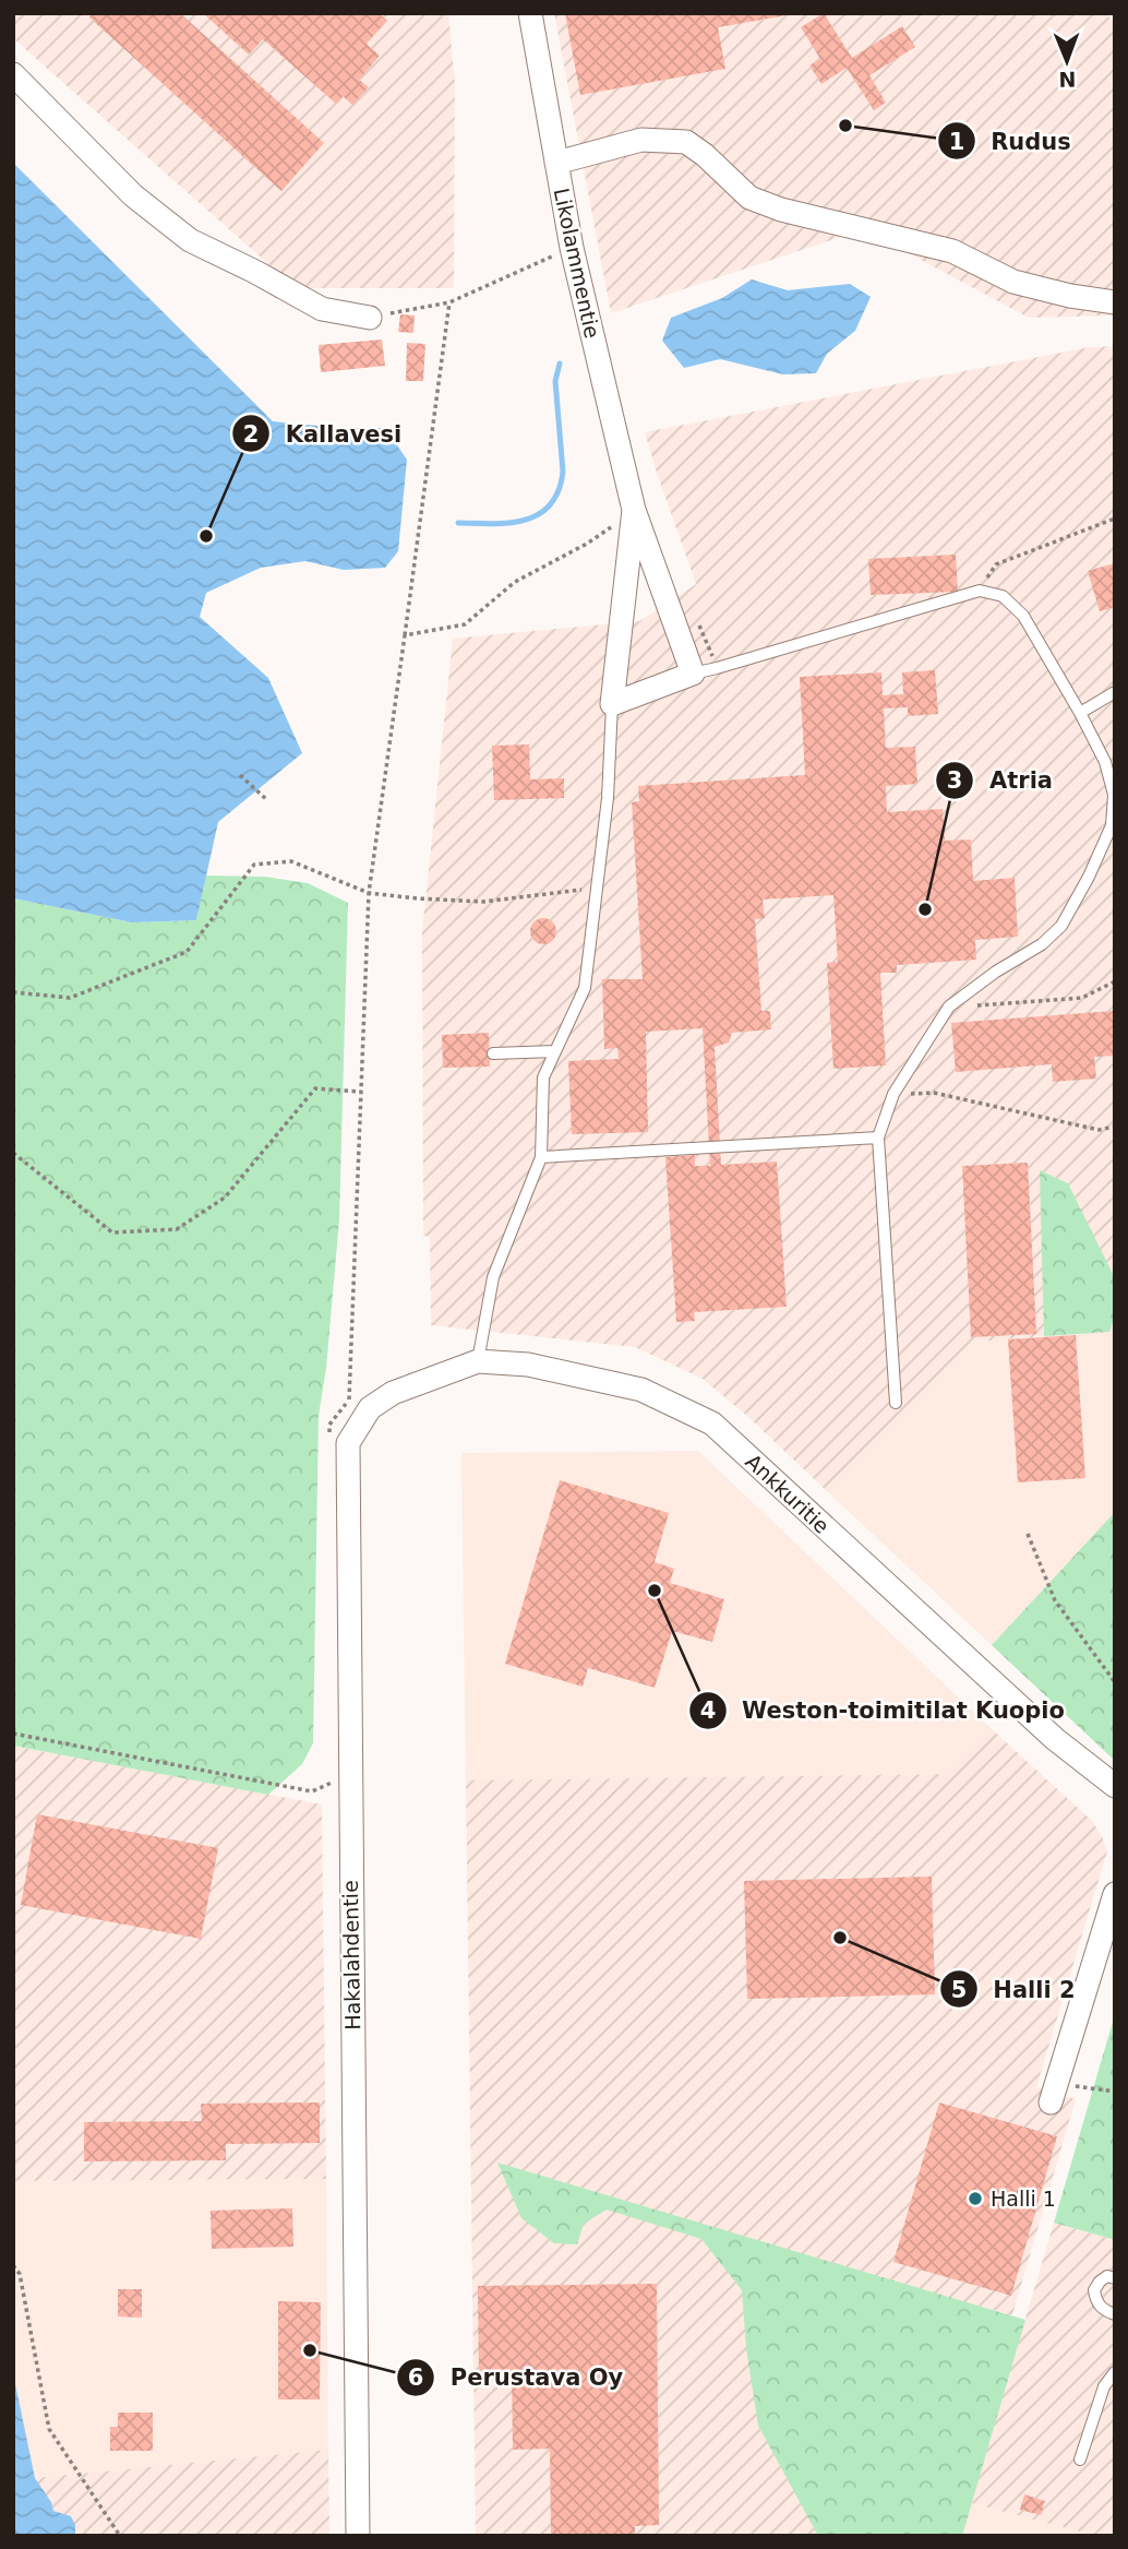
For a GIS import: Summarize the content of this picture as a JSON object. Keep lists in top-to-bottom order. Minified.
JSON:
{"streets":{"street":["Likolammentie","Ankkuritie","Hakalahdentie"]},"crossings":[["Ankkuritie","Hakalahdentie"]],"places":["Rudus","Kallavesi","Atria","Weston-toimitilat Kuopio","Halli 2","Halli 1","Perustava Oy"],"north":"bottom"}
